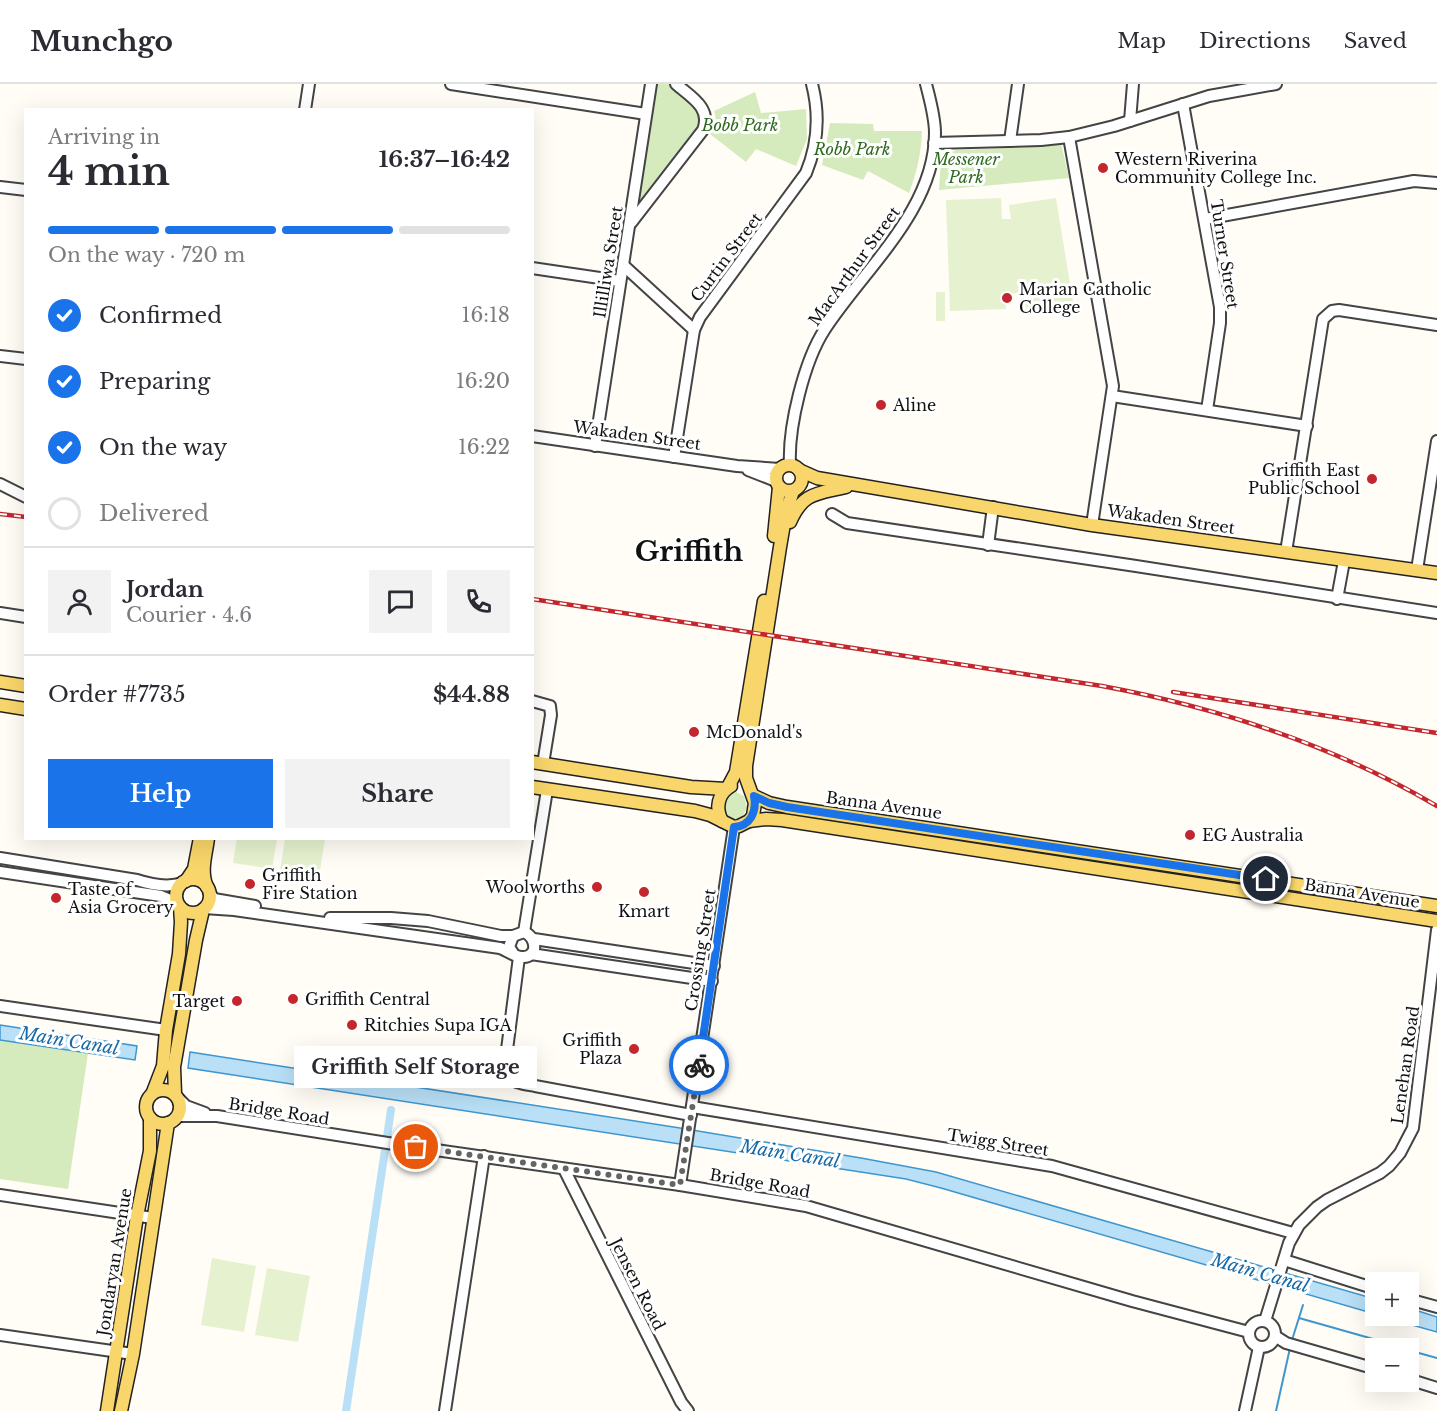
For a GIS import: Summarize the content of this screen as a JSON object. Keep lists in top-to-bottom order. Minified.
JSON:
{"streets":{"main road":["Wakaden Street","Banna Avenue","Jondaryan Avenue"],"street":["Turner Street","Curtin Street","Illilliwa Street","MacArthur Street","Crossing Street","Lenehan Road","Bridge Road","Twigg Street","Jensen Road"]},"crossings":[["Curtin Street","Wakaden Street"],["Illilliwa Street","Wakaden Street"],["MacArthur Street","Wakaden Street"],["Banna Avenue","Crossing Street"],["Crossing Street","Bridge Road"],["Crossing Street","Twigg Street"],["Lenehan Road","Bridge Road"],["Lenehan Road","Twigg Street"],["Bridge Road","Jondaryan Avenue"],["Bridge Road","Jensen Road"]],"districts":["Griffith"],"water":["Main Canal"],"parks":["Bobb Park","Robb Park","Messener Park"],"places":["Western Riverina Community College Inc.","Marian Catholic College","Aline","Griffith East Public School","McDonald's","EG Australia","Griffith Fire Station","Woolworths","Kmart","Taste of Asia Grocery","Griffith Central","Target","Ritchies Supa IGA","Griffith Plaza","Griffith Self Storage"],"page":{"header":"Munchgo","nav":["Map","Directions","Saved"],"heading":["4 min","Arriving in","16:37–16:42"],"panel":["Jordan","Courier · 4.6","Order #7735","$44.88"],"bar":"On the way · 720 m","list":[["Confirmed","16:18"],["Preparing","16:20"],["On the way","16:22"],"Delivered"],"buttons":["Help","Share"],"bubble":"Griffith Self Storage","map_buttons":["+","−"]}}
